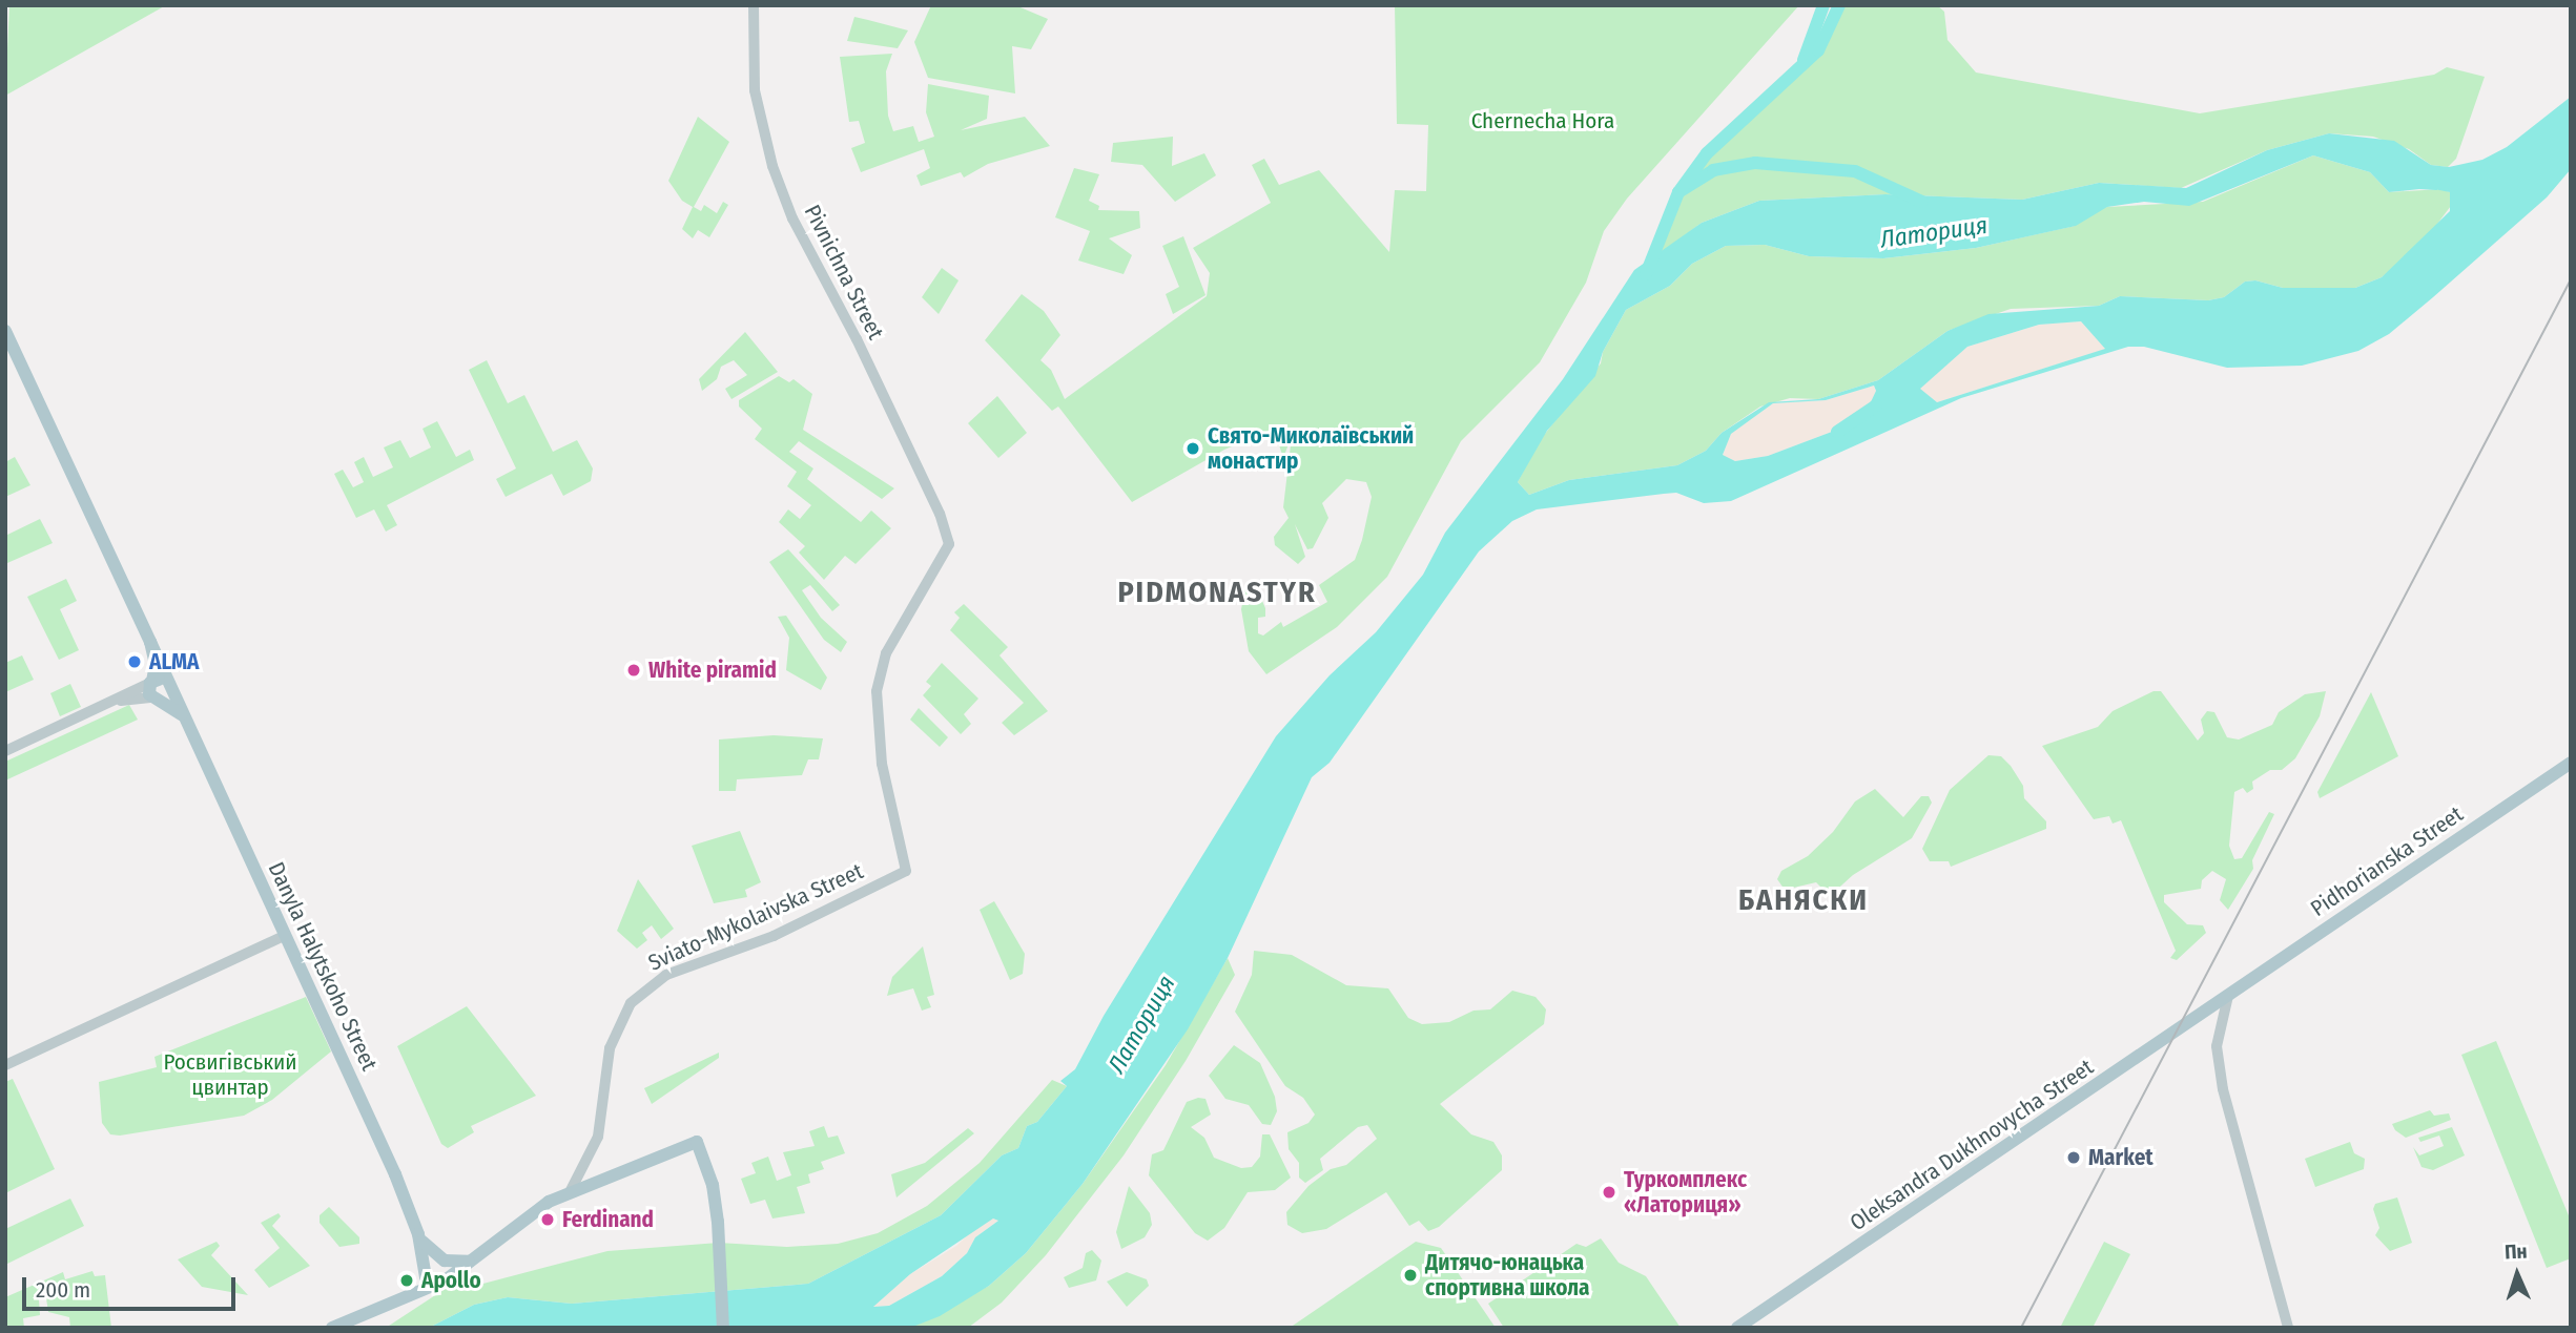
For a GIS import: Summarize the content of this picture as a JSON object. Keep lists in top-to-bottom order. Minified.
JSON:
{"streets":{"main road":["Pidhorianska Street","Danyla Halytskoho Street","Oleksandra Dukhnovycha Street"],"street":["Pivnichna Street","Sviato-Mykolaivska Street"]},"crossings":[["Pivnichna Street","Sviato-Mykolaivska Street"],["Pidhorianska Street","Oleksandra Dukhnovycha Street"]],"districts":["PIDMONASTYR","БАНЯСКИ"],"water":["Латориця"],"parks":["Chernecha Hora","Росвигівський цвинтар"],"places":["Свято-Миколаївський монастир","ALMA","White piramid","Market","Туркомплекс «Латориця»","Ferdinand","Дитячо-юнацька спортивна школа","Apollo"],"scale_bar":"200 m","north":"top"}
